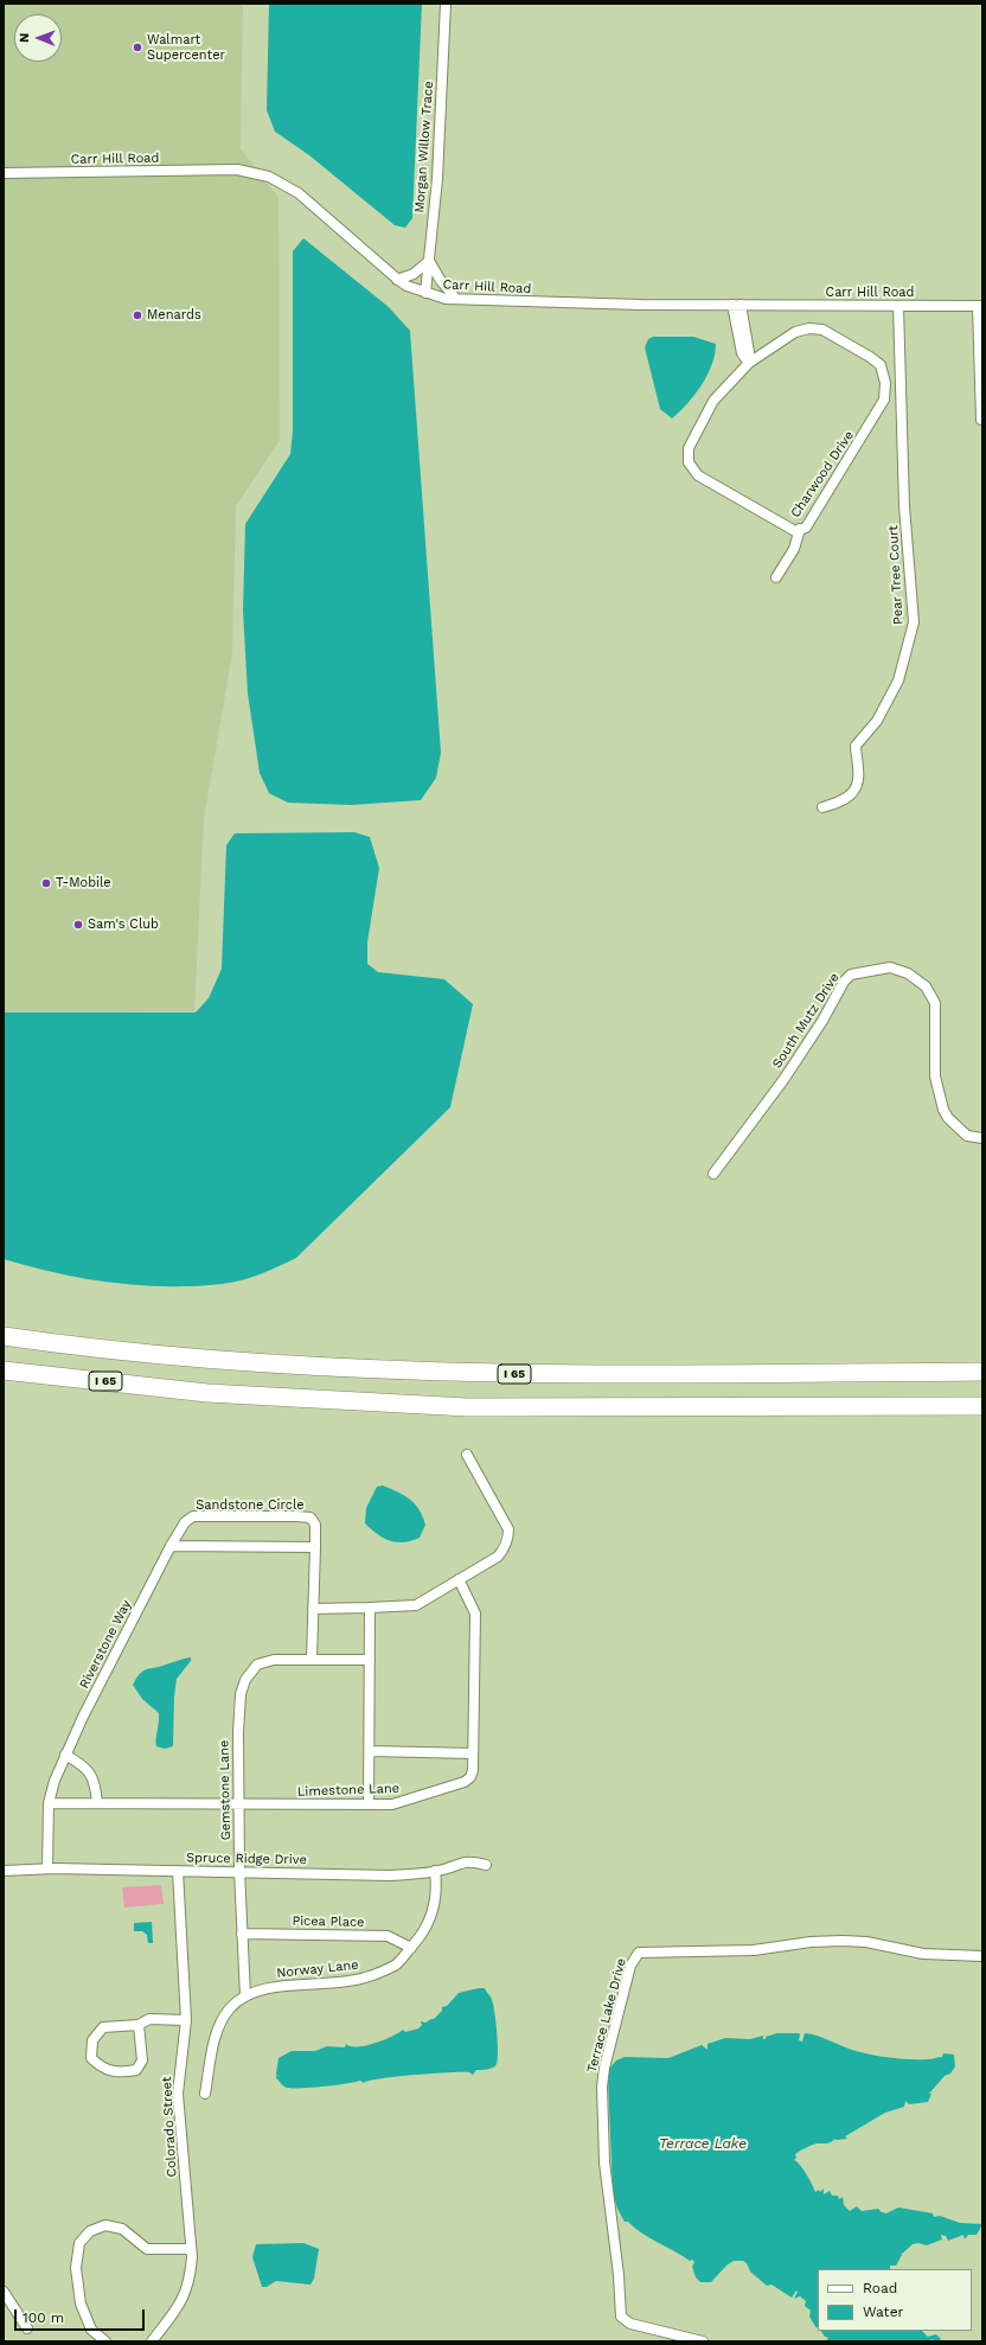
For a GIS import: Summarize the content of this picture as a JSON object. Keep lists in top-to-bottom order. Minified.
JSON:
{"streets":{"highway":["I 65"],"street":["Morgan Willow Trace","Carr Hill Road","Charwood Drive","Pear Tree Court","South Mutz Drive","Sandstone Circle","Riverstone Way","Gemstone Lane","Limestone Lane","Spruce Ridge Drive","Picea Place","Norway Lane","Terrace Lake Drive","Colorado Street"]},"crossings":[["Morgan Willow Trace","Carr Hill Road"],["Carr Hill Road","Pear Tree Court"],["Sandstone Circle","Riverstone Way"],["Riverstone Way","Limestone Lane"],["Riverstone Way","Spruce Ridge Drive"],["Gemstone Lane","Limestone Lane"],["Gemstone Lane","Spruce Ridge Drive"],["Gemstone Lane","Picea Place"],["Gemstone Lane","Norway Lane"],["Spruce Ridge Drive","Norway Lane"],["Spruce Ridge Drive","Colorado Street"],["Picea Place","Norway Lane"]],"water":["Terrace Lake"],"places":["Walmart Supercenter","Menards","T-Mobile","Sam's Club"],"legend":["Road","Water"],"scale_bar":"100 m","north":"left"}
